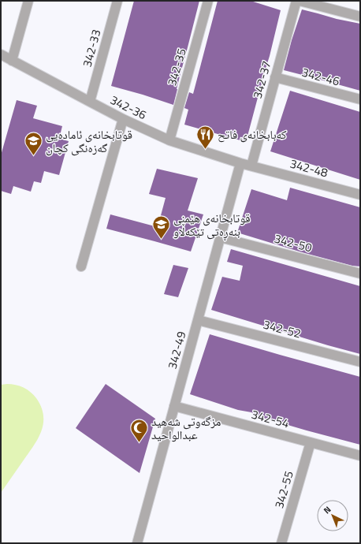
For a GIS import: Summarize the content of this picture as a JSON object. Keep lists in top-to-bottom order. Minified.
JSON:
{"streets":{"street":["342-33","342-35","342-46","342-37","342-36","342-48","342-50","342-52","342-49","342-54","342-55"]},"crossings":[["342-33","342-36"],["342-35","342-36"],["342-46","342-37"],["342-37","342-36"],["342-37","342-48"],["342-36","342-48"],["342-36","342-49"],["342-50","342-49"],["342-52","342-49"],["342-49","342-54"],["342-54","342-55"]],"places":{"restaurant":["كەبابخانەی فاتح"],"school or university":["قوتابخانەی ئامادەیی گەزەنگی کچان","قوتابخانەی هێمنی بنەڕەتی تێکەڵاو"],"mosque":["مزگه‌وتی شه‌هید عبدالواحید"]},"north":"top left"}
